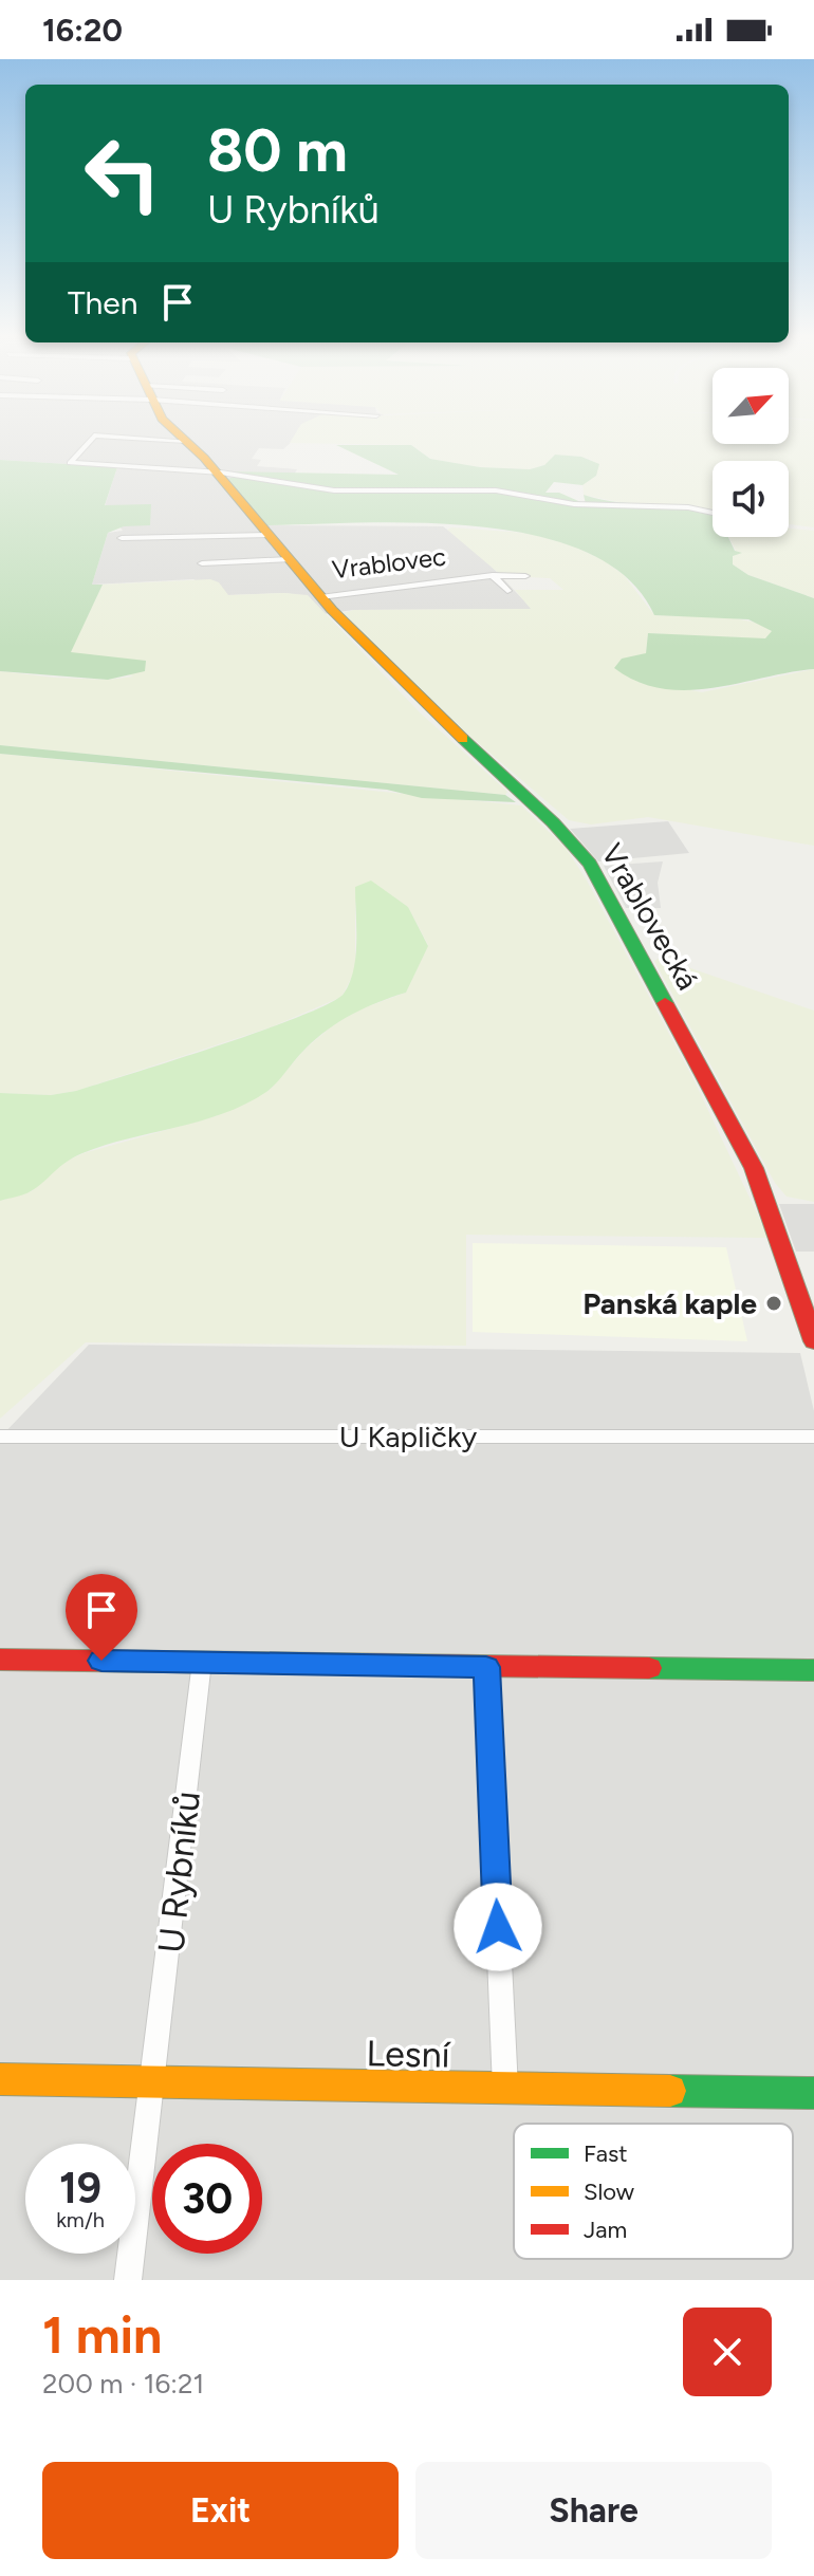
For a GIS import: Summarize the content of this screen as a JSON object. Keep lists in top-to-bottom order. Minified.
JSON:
{"streets":{"street":["Vrablovec","Vrablovecká","U Kapličky","U Rybníků","Lesní"]},"crossings":[["Vrablovec","Vrablovecká"],["U Rybníků","Lesní"]],"places":["Panská kaple"],"legend":["Fast","Slow","Jam"],"north":"top right","page":{"status":"16:20","turn":["80 m","U Rybníků"],"then":"Then","speed":"19 km/h","limit":"30","heading":["1 min","200 m · 16:21"],"buttons":["Exit","Share"]}}
